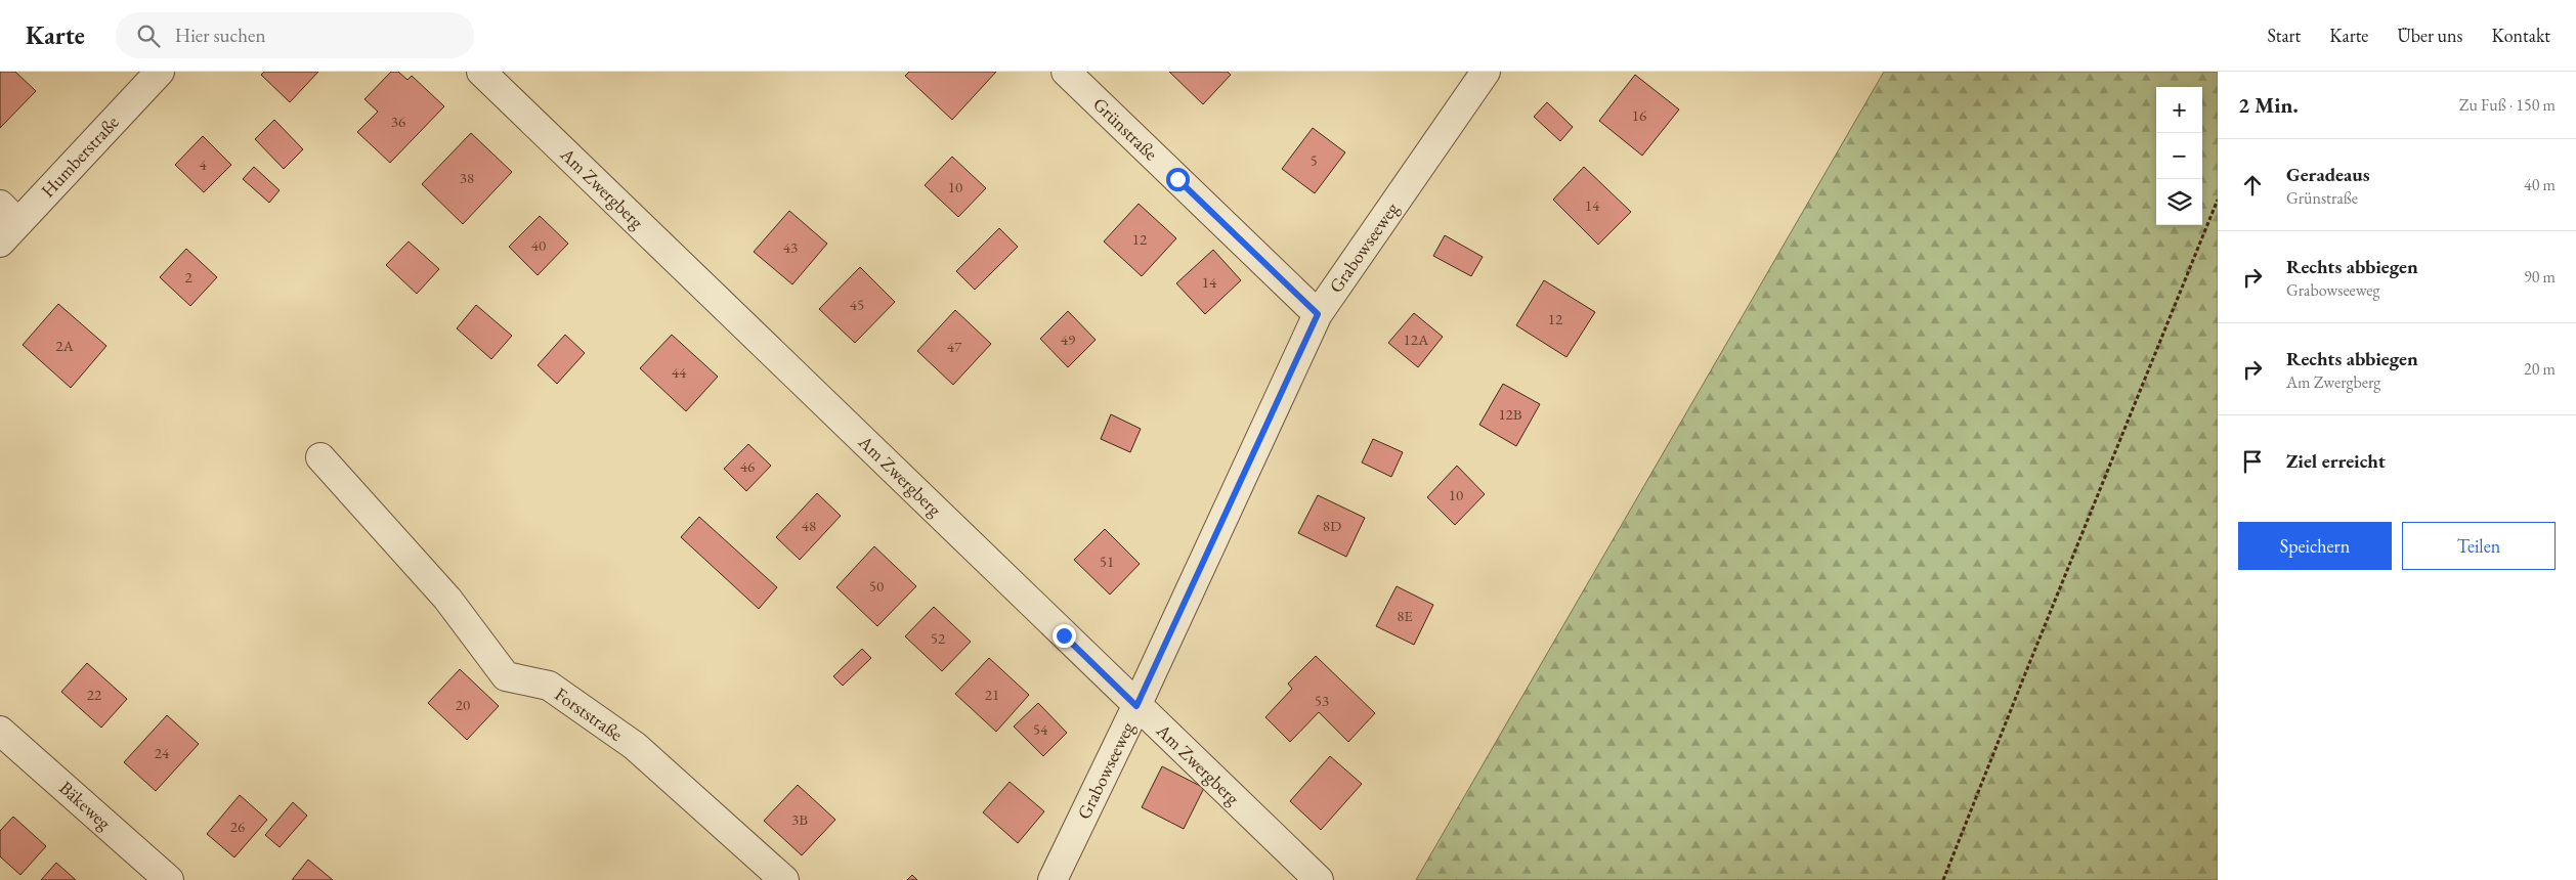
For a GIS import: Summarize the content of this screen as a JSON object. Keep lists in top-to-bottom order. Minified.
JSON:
{"streets":{"street":["Grünstraße","Humberstraße","Am Zwergberg","Grabowseeweg","Forststraße","Bäkeweg"]},"crossings":[["Grünstraße","Grabowseeweg"],["Am Zwergberg","Grabowseeweg"]],"house_numbers":["16","36","5","4","38","10","14","12","40","43","2","14","45","12","49","12A","2A","47","44","12B","46","10","48","8D","51","50","8E","52","22","21","53","20","54","24","3B","26"],"page":{"header":"Karte","search":"Hier suchen","nav":["Start","Karte","Über uns","Kontakt"],"heading":["2 Min.","Zu Fuß · 150 m"],"map_buttons":["+","−"],"list":[["Geradeaus","Grünstraße","40 m"],["Rechts abbiegen","Grabowseeweg","90 m"],["Rechts abbiegen","Am Zwergberg","20 m"],"Ziel erreicht"],"buttons":["Speichern","Teilen"]}}
